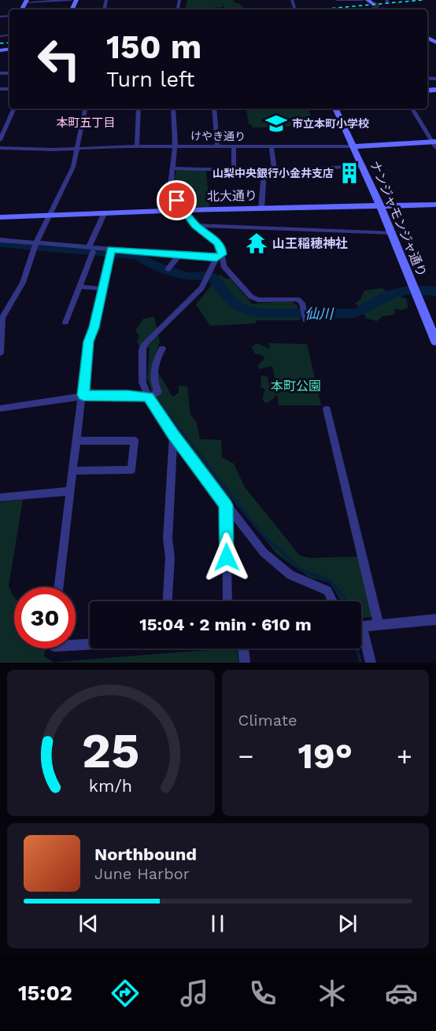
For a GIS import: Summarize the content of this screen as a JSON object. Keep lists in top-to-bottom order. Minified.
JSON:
{"streets":{"street":["けやき通り","北大通り","ナンジャモンジャ通り"]},"crossings":[["けやき通り","ナンジャモンジャ通り"],["北大通り","ナンジャモンジャ通り"]],"districts":["本町五丁目"],"water":["仙川"],"parks":["本町公園"],"places":{"school or university":["市立本町小学校"],"building":["山梨中央銀行小金井支店"],"temple":["山王稲穂神社"]},"page":{"turn":["150 m","Turn left"],"limit":"30","trip":"15:04 · 2 min · 610 m","tile":"Climate","heat":["−","19°","+"],"song":["Northbound","June Harbor"],"tabs":"15:02","gauge":["25","km/h"]}}
